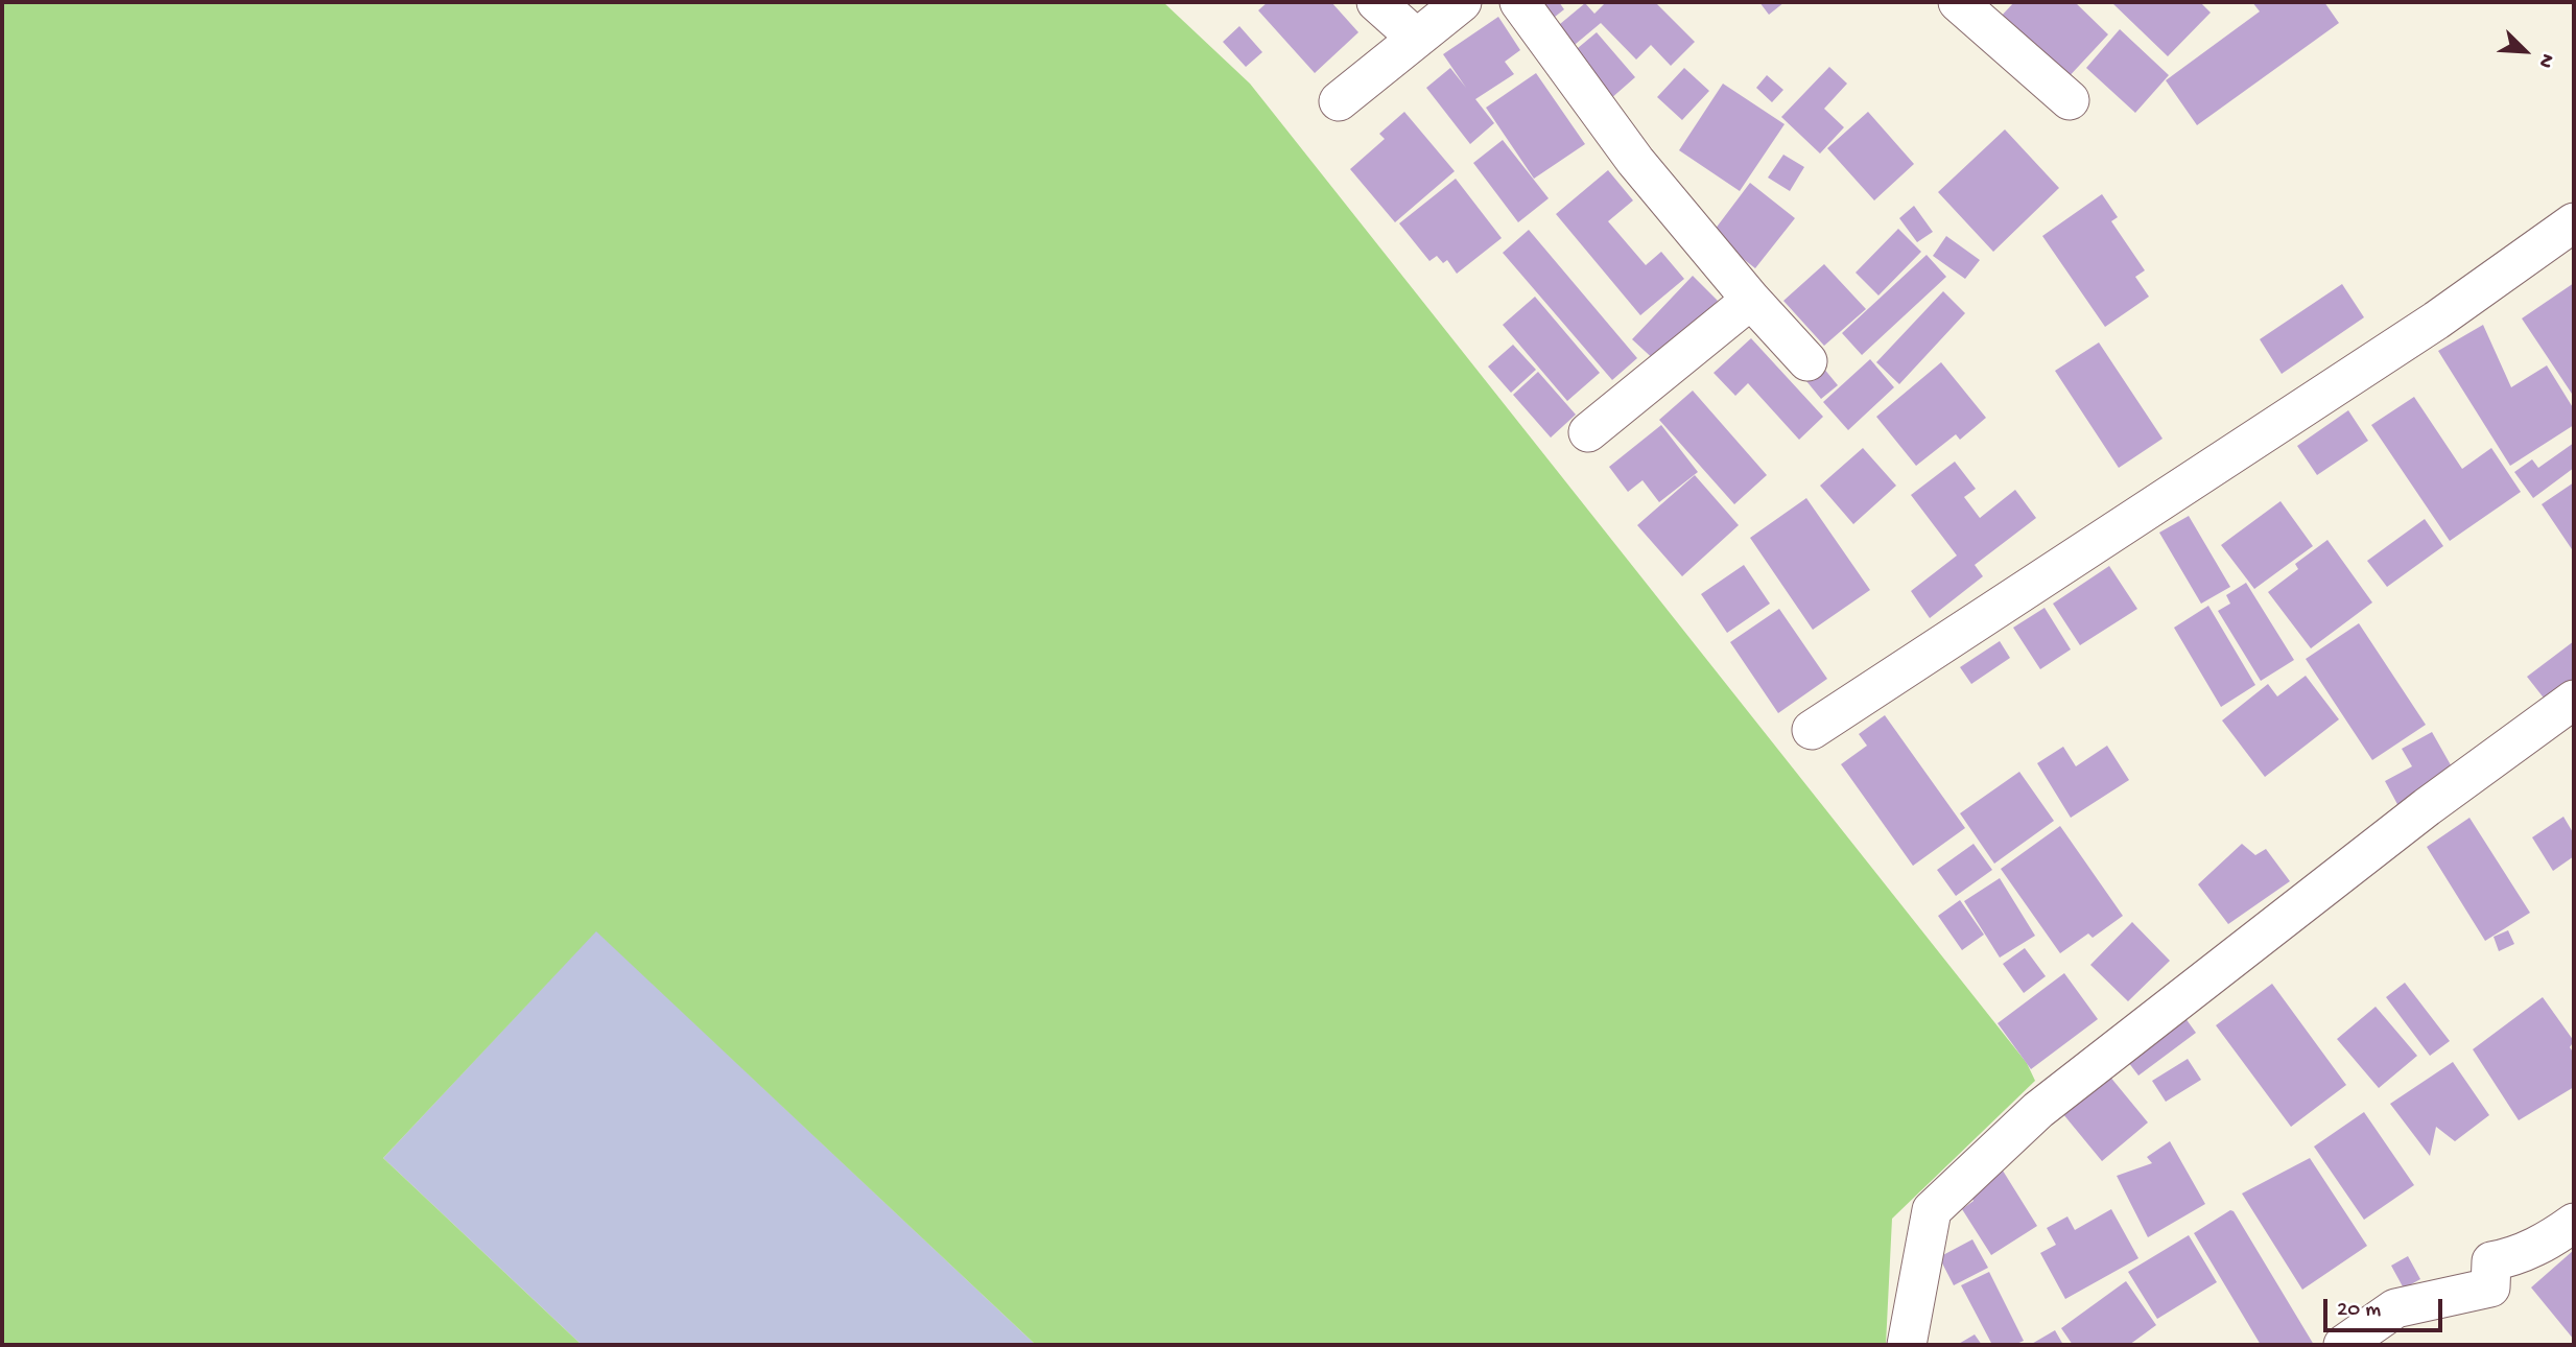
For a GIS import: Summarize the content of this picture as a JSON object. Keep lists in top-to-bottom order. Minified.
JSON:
{"scale_bar":"20 m","north":"bottom right"}
